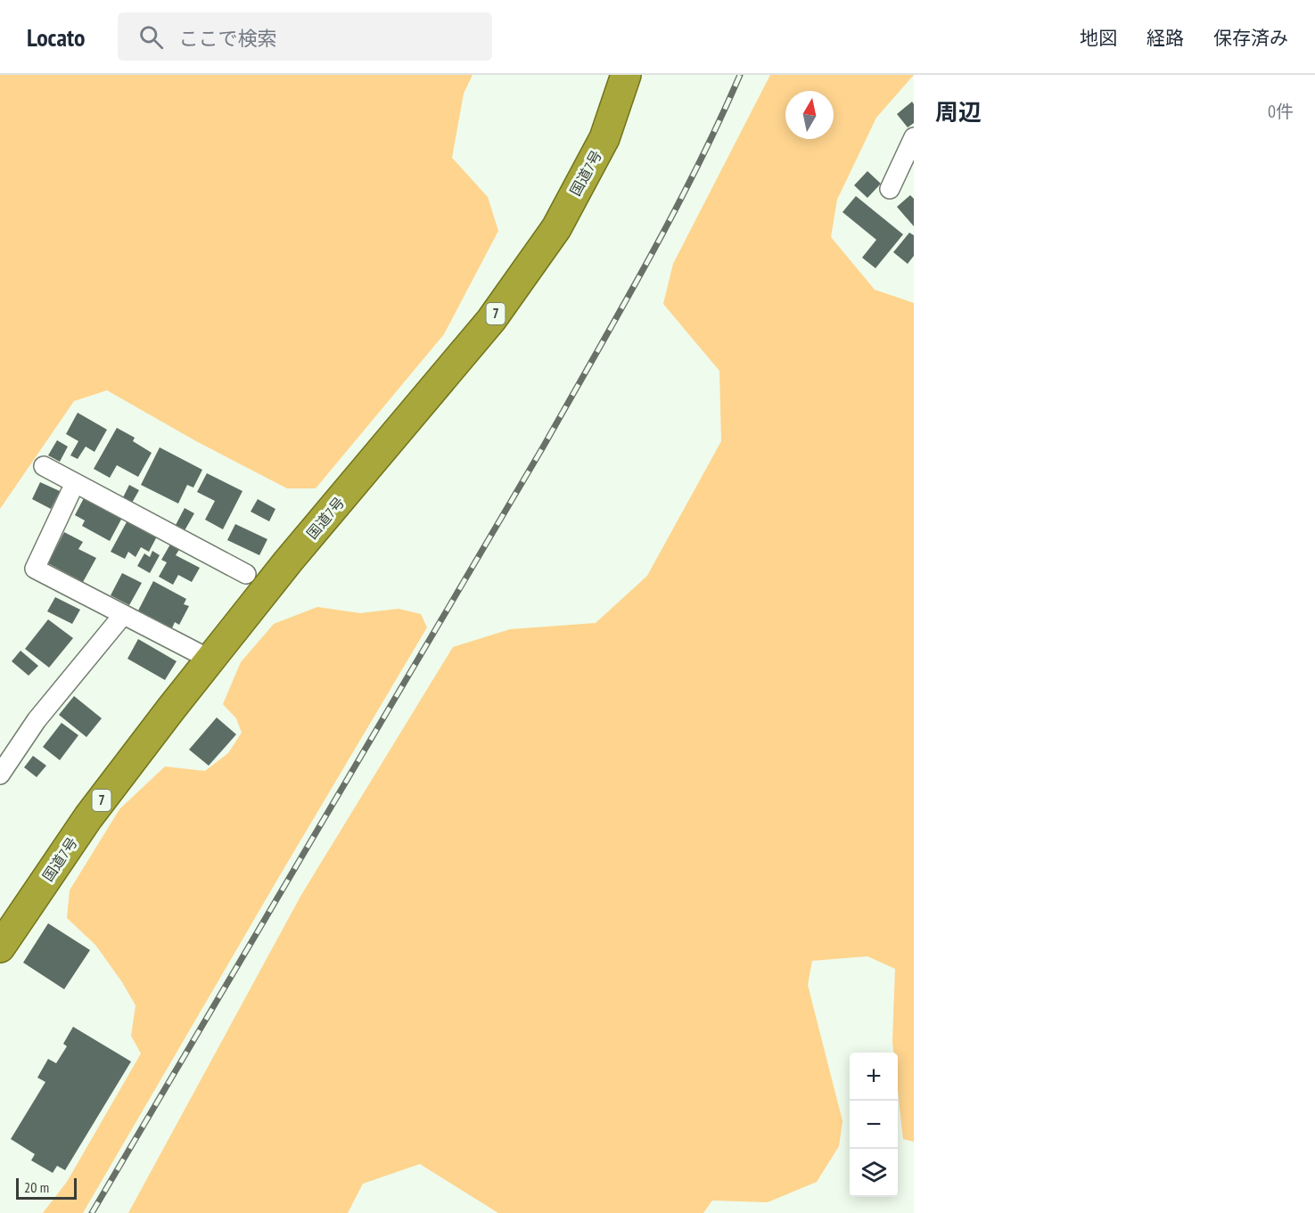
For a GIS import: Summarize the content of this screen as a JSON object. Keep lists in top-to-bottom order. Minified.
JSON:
{"streets":{"highway":["国道7号","7"]},"scale_bar":"20 m","north":"top","page":{"header":"Locato","search":"ここで検索","nav":["地図","経路","保存済み"],"heading":["周辺","0件"],"map_buttons":["+","−"],"scale":"20 m"}}
